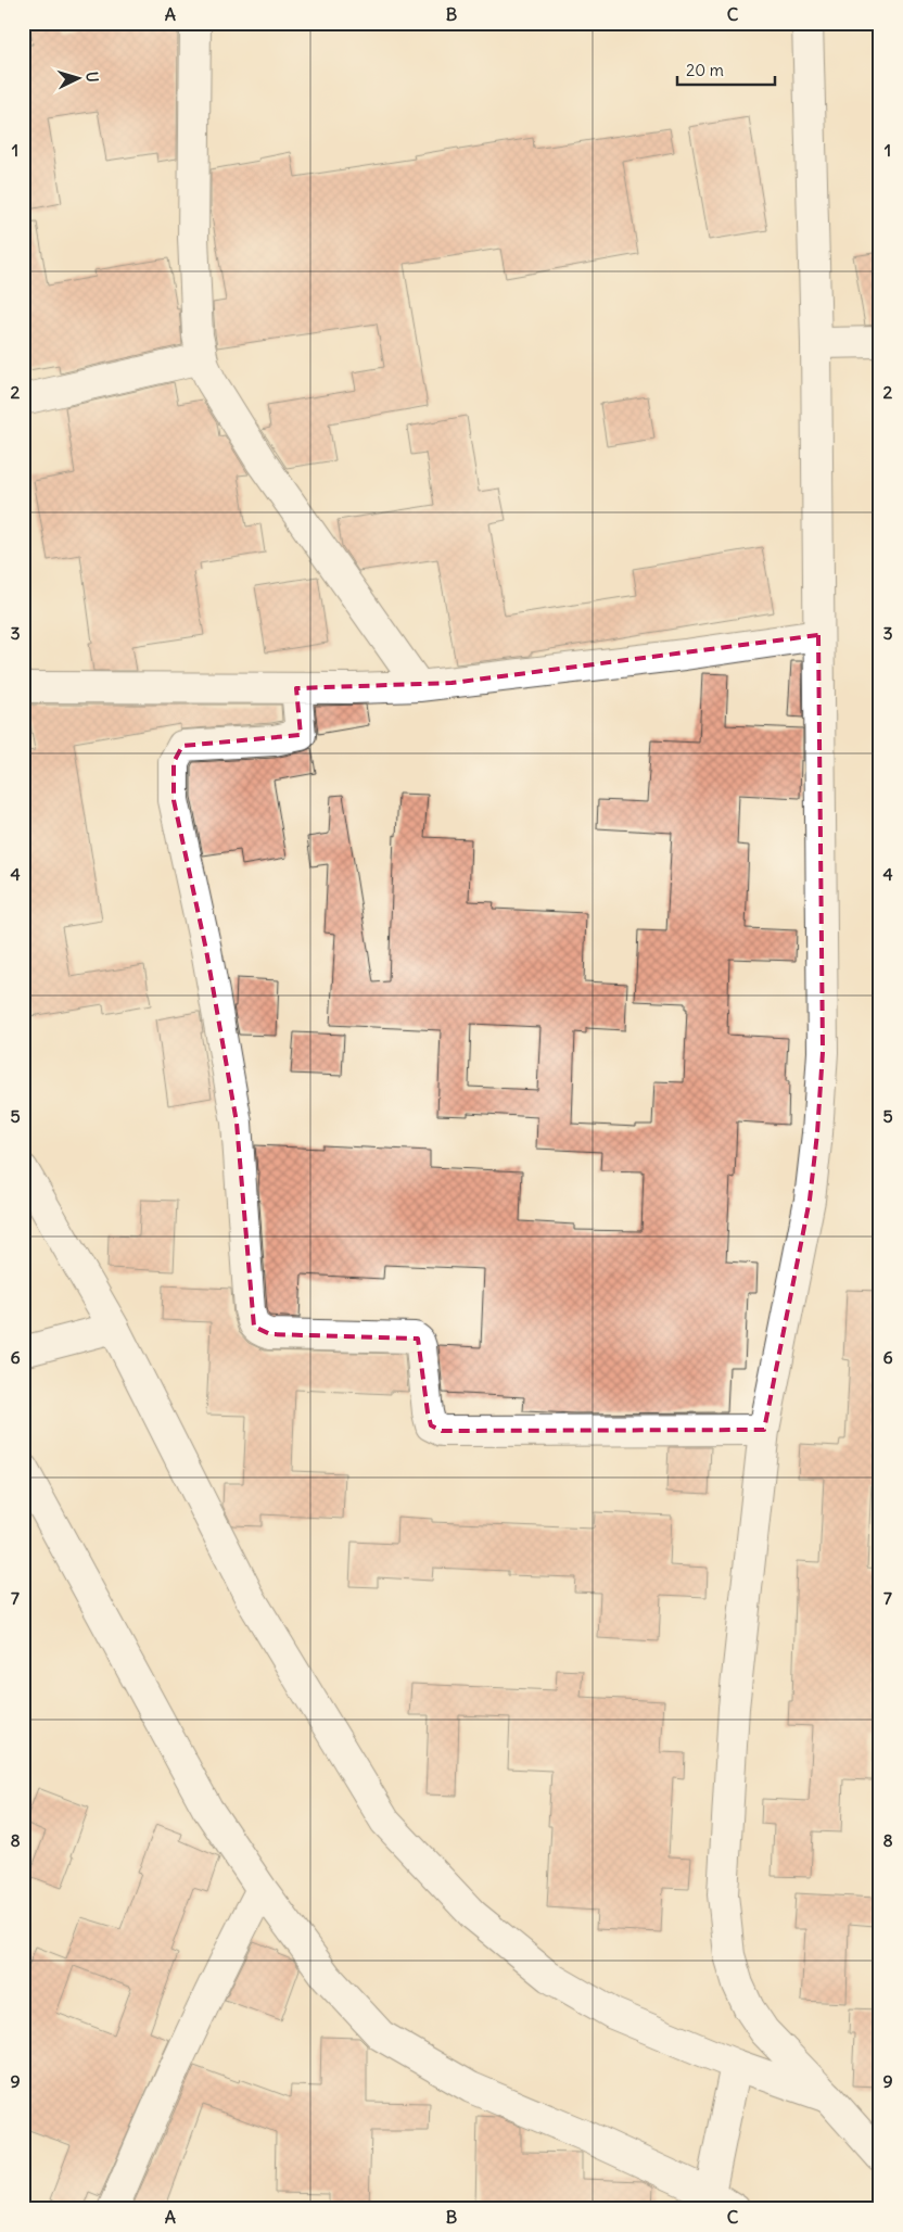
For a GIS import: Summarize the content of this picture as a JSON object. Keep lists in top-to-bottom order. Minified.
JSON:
{"scale_bar":"20 m","north":"right","grid":{"columns":["A","B","C"],"rows":["1","2","3","4","5","6","7","8","9"]}}
